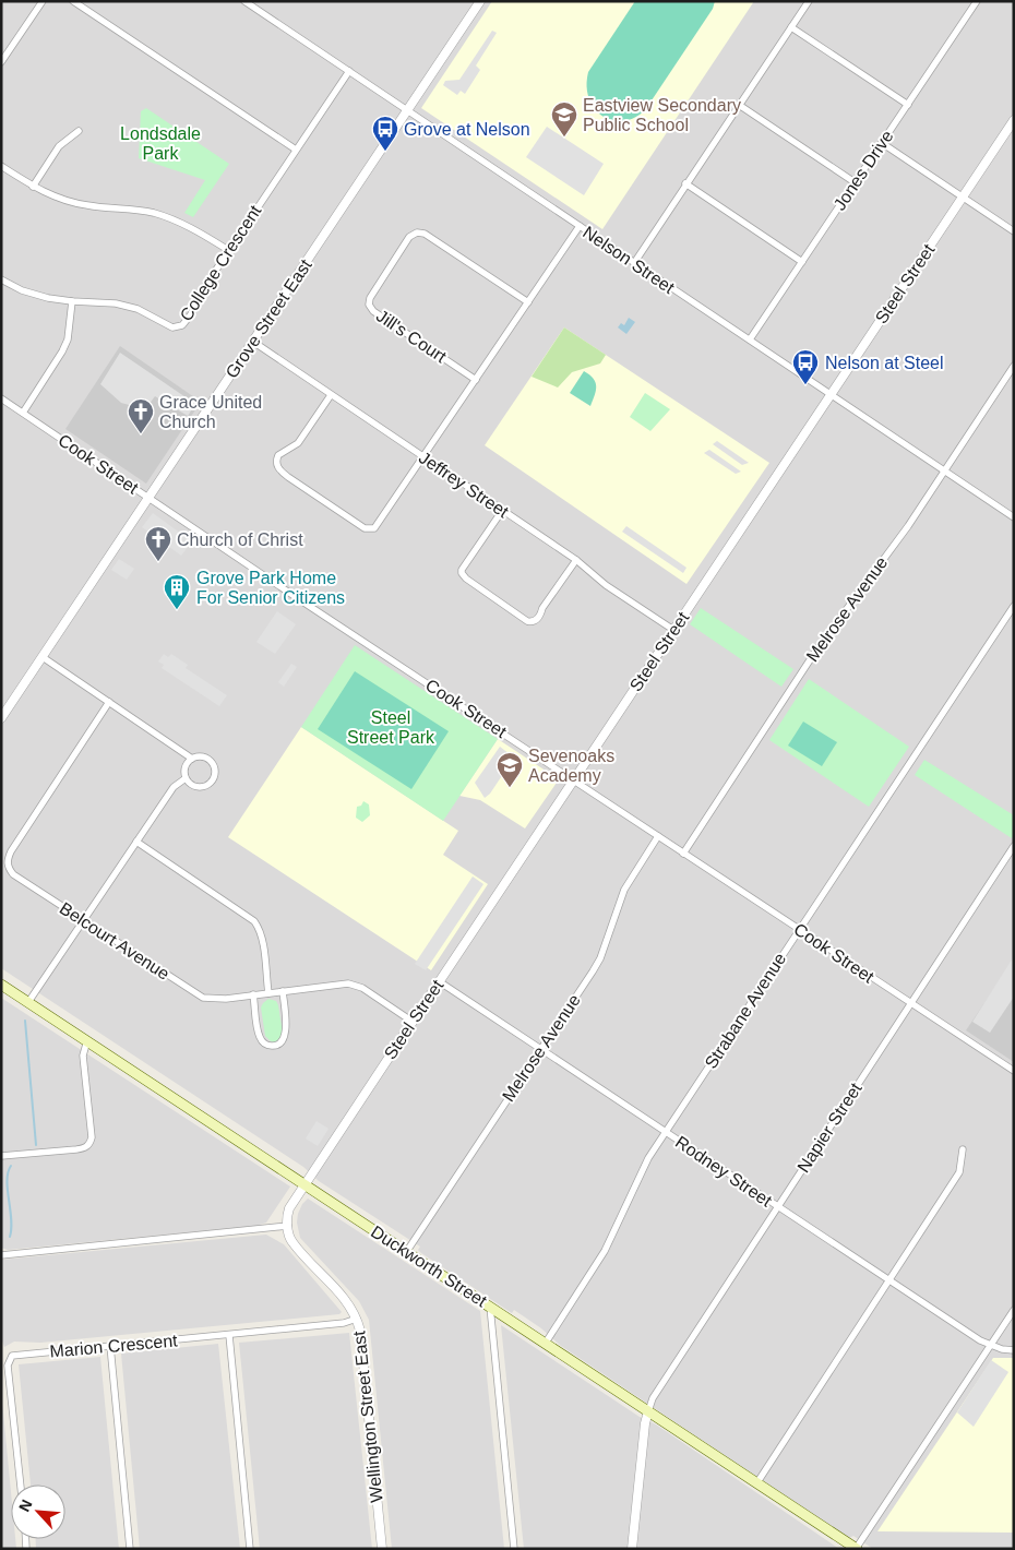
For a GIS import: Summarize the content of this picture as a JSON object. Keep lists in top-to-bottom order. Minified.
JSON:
{"streets":{"main road":["Duckworth Street"],"street":["Jones Drive","Nelson Street","College Crescent","Steel Street","Grove Street East","Jill's Court","Cook Street","Jeffrey Street","Melrose Avenue","Belcourt Avenue","Strabane Avenue","Napier Street","Rodney Street","Marion Crescent","Wellington Street East"]},"crossings":[["Jones Drive","Nelson Street"],["Nelson Street","College Crescent"],["Nelson Street","Steel Street"],["Nelson Street","Grove Street East"],["Nelson Street","Melrose Avenue"],["Steel Street","Cook Street"],["Steel Street","Jeffrey Street"],["Steel Street","Belcourt Avenue"],["Steel Street","Rodney Street"],["Steel Street","Duckworth Street"],["Grove Street East","Cook Street"],["Grove Street East","Jeffrey Street"],["Cook Street","Melrose Avenue"],["Cook Street","Strabane Avenue"],["Cook Street","Napier Street"],["Melrose Avenue","Rodney Street"],["Melrose Avenue","Duckworth Street"],["Strabane Avenue","Rodney Street"],["Strabane Avenue","Duckworth Street"],["Napier Street","Rodney Street"],["Napier Street","Duckworth Street"],["Marion Crescent","Wellington Street East"]],"parks":["Londsdale Park","Steel Street Park"],"places":{"school or university":["Eastview Secondary Public School","Sevenoaks Academy"],"bus stop":["Grove at Nelson","Nelson at Steel"],"church":["Grace United Church","Church of Christ"],"building":["Grove Park Home For Senior Citizens"]},"north":"top left"}
